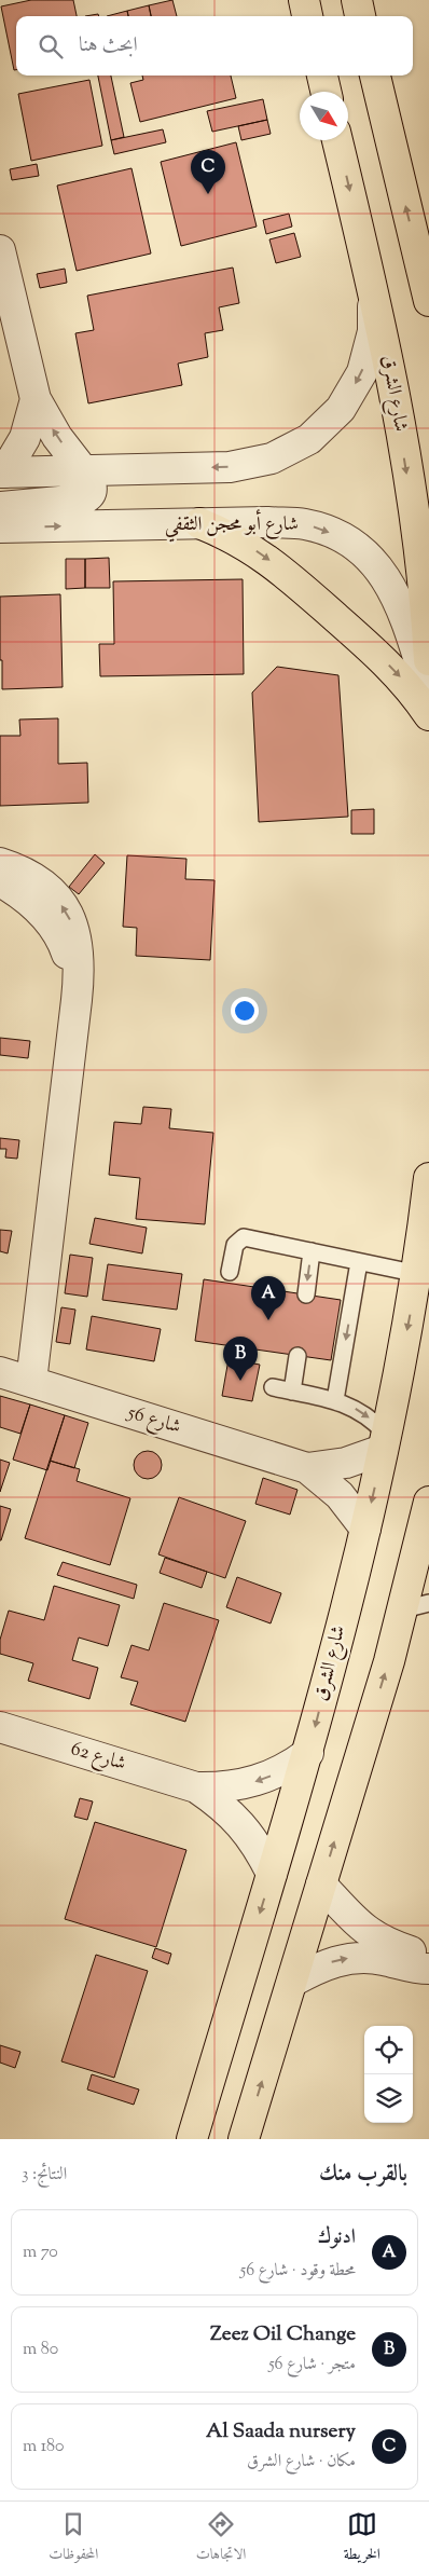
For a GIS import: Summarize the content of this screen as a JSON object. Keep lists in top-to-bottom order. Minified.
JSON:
{"streets":{"main road":["شارع الشرق"],"street":["شارع أبو محجن الثقفي","شارع 56","شارع 62"]},"crossings":[["شارع الشرق","شارع 56"],["شارع الشرق","شارع 62"]],"one_way":["شارع أبو محجن الثقفي"],"north":"bottom right","page":{"search":"ابحث هنا","pins":["C","A","B"],"heading":["بالقرب منك","النتائج: 3"],"list":[{"mark":"A","name":"ادنوك","note":"محطة وقود · شارع 56","value":"70 m"},{"mark":"B","name":"Zeez Oil Change","note":"متجر · شارع 56","value":"80 m"},{"mark":"C","name":"Al Saada nursery","note":"مكان · شارع الشرق","value":"180 m"}],"nav":["الخريطة","الاتجاهات","المحفوظات"]}}
